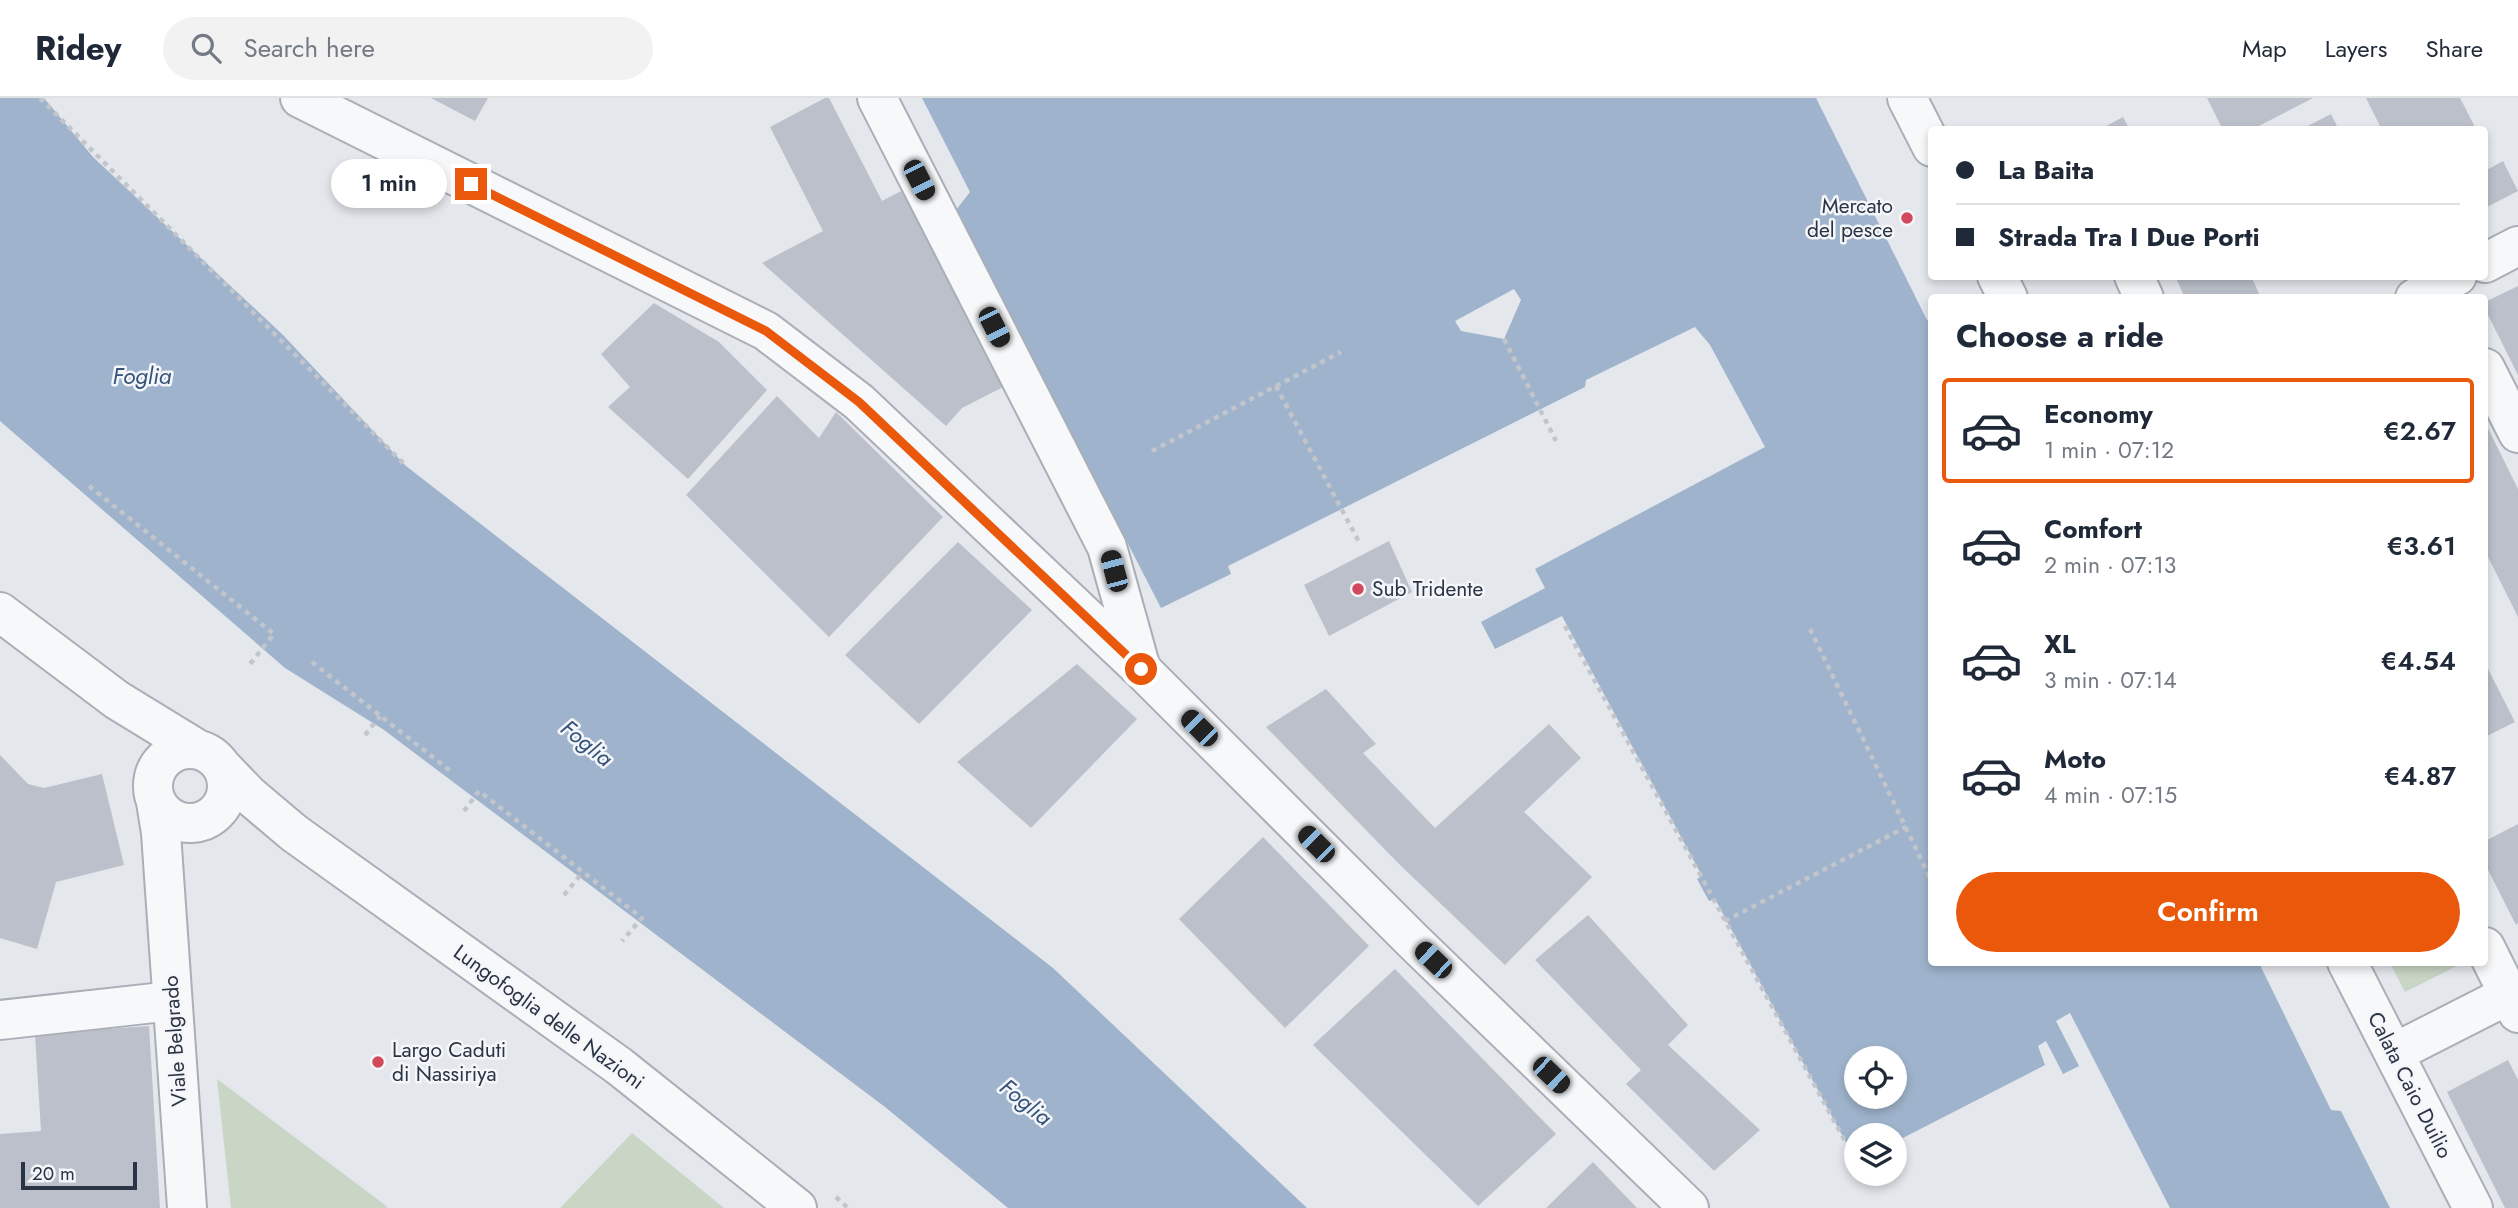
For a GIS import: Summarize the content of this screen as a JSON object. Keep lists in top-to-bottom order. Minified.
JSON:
{"streets":{"street":["Lungofoglia delle Nazioni","Viale Belgrado","Calata Caio Duilio"]},"crossings":[["Lungofoglia delle Nazioni","Viale Belgrado"]],"water":["Foglia"],"places":["Mercato del pesce","Sub Tridente","Largo Caduti di Nassiriya"],"scale_bar":"20 m","page":{"header":"Ridey","search":"Search here","nav":["Map","Layers","Share"],"banner":["La Baita","Strada Tra I Due Porti"],"bubble":"1 min","heading":"Choose a ride","list":[{"name":"Economy","note":"1 min · 07:12","value":"€2.67"},{"name":"Comfort","note":"2 min · 07:13","value":"€3.61"},{"name":"XL","note":"3 min · 07:14","value":"€4.54"},{"name":"Moto","note":"4 min · 07:15","value":"€4.87"}],"buttons":"Confirm","scale":"20 m"}}
